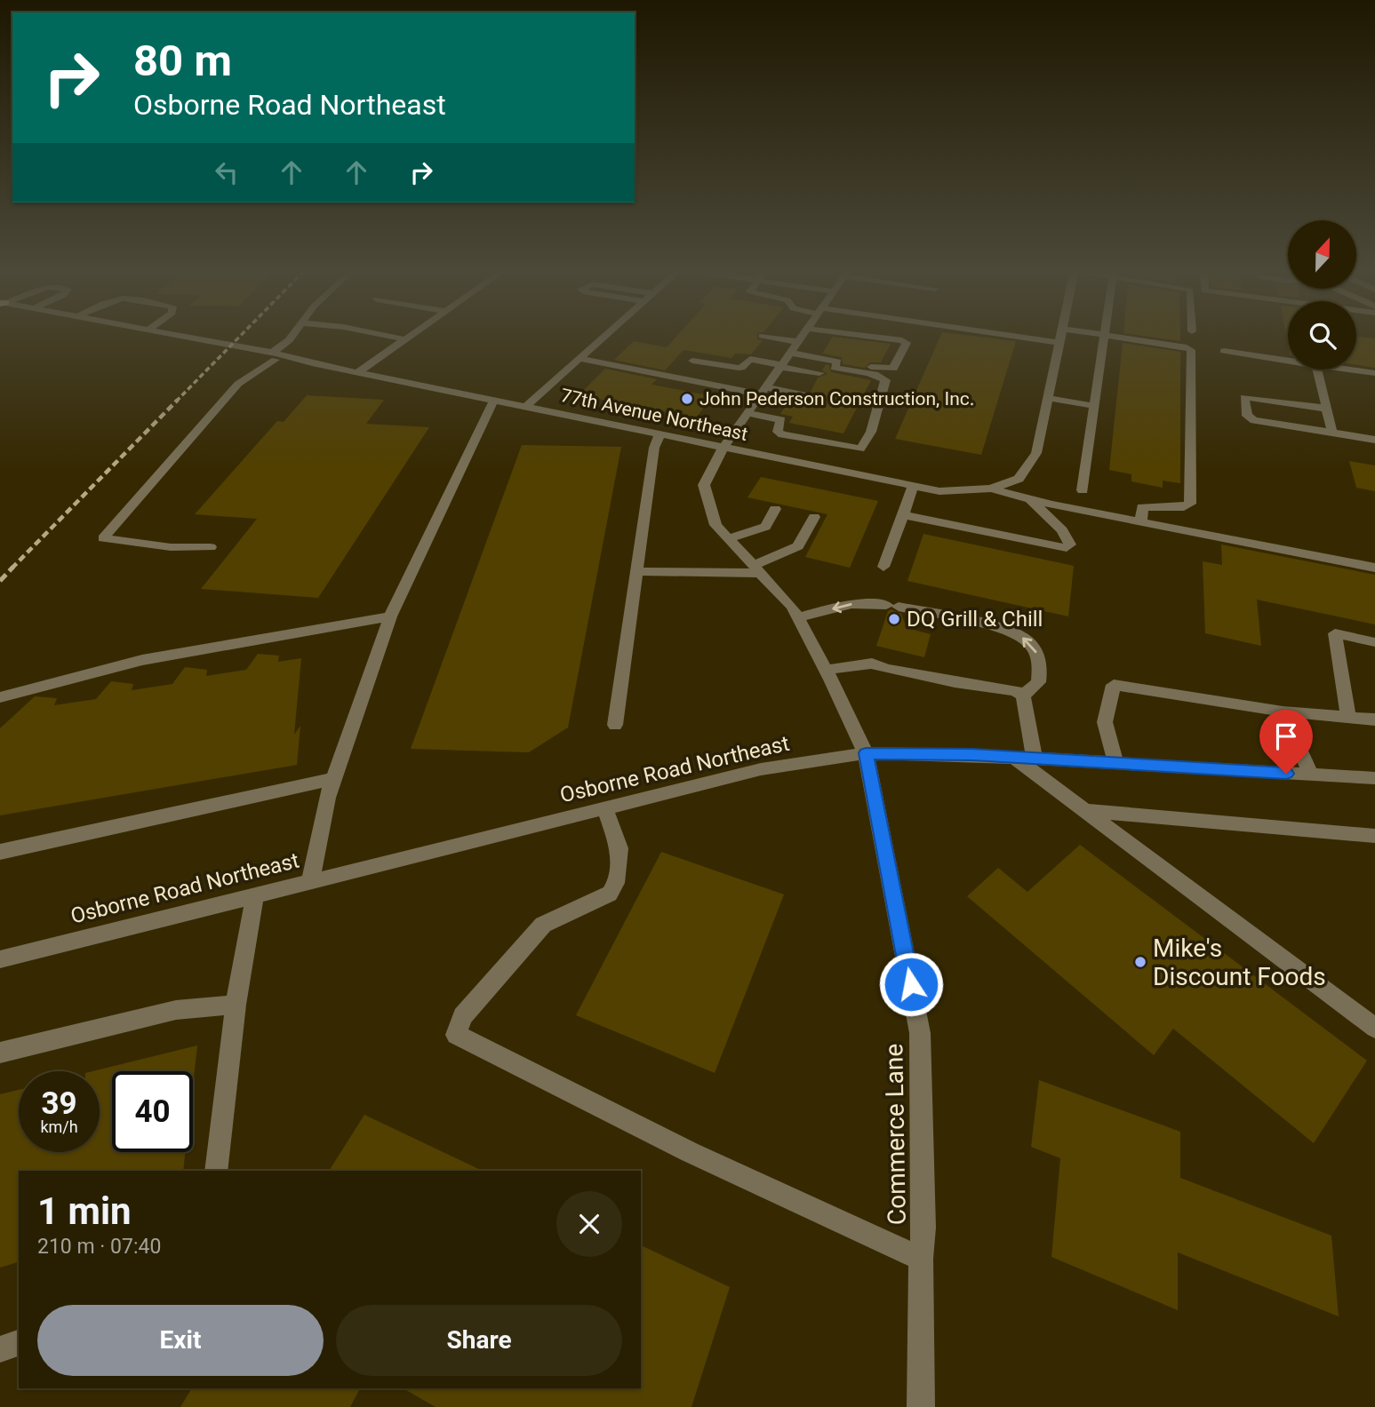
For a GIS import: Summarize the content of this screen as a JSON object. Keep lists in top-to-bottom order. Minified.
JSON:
{"streets":{"street":["77th Avenue Northeast","Osborne Road Northeast","Commerce Lane"]},"crossings":[["77th Avenue Northeast","Commerce Lane"],["Osborne Road Northeast","Commerce Lane"]],"places":["John Pederson Construction, Inc.","DQ Grill & Chill","Mike's Discount Foods"],"north":"top","page":{"turn":["80 m","Osborne Road Northeast"],"speed":"39 km/h","limit":"40","heading":["1 min","210 m · 07:40"],"buttons":["Exit","Share"]}}
